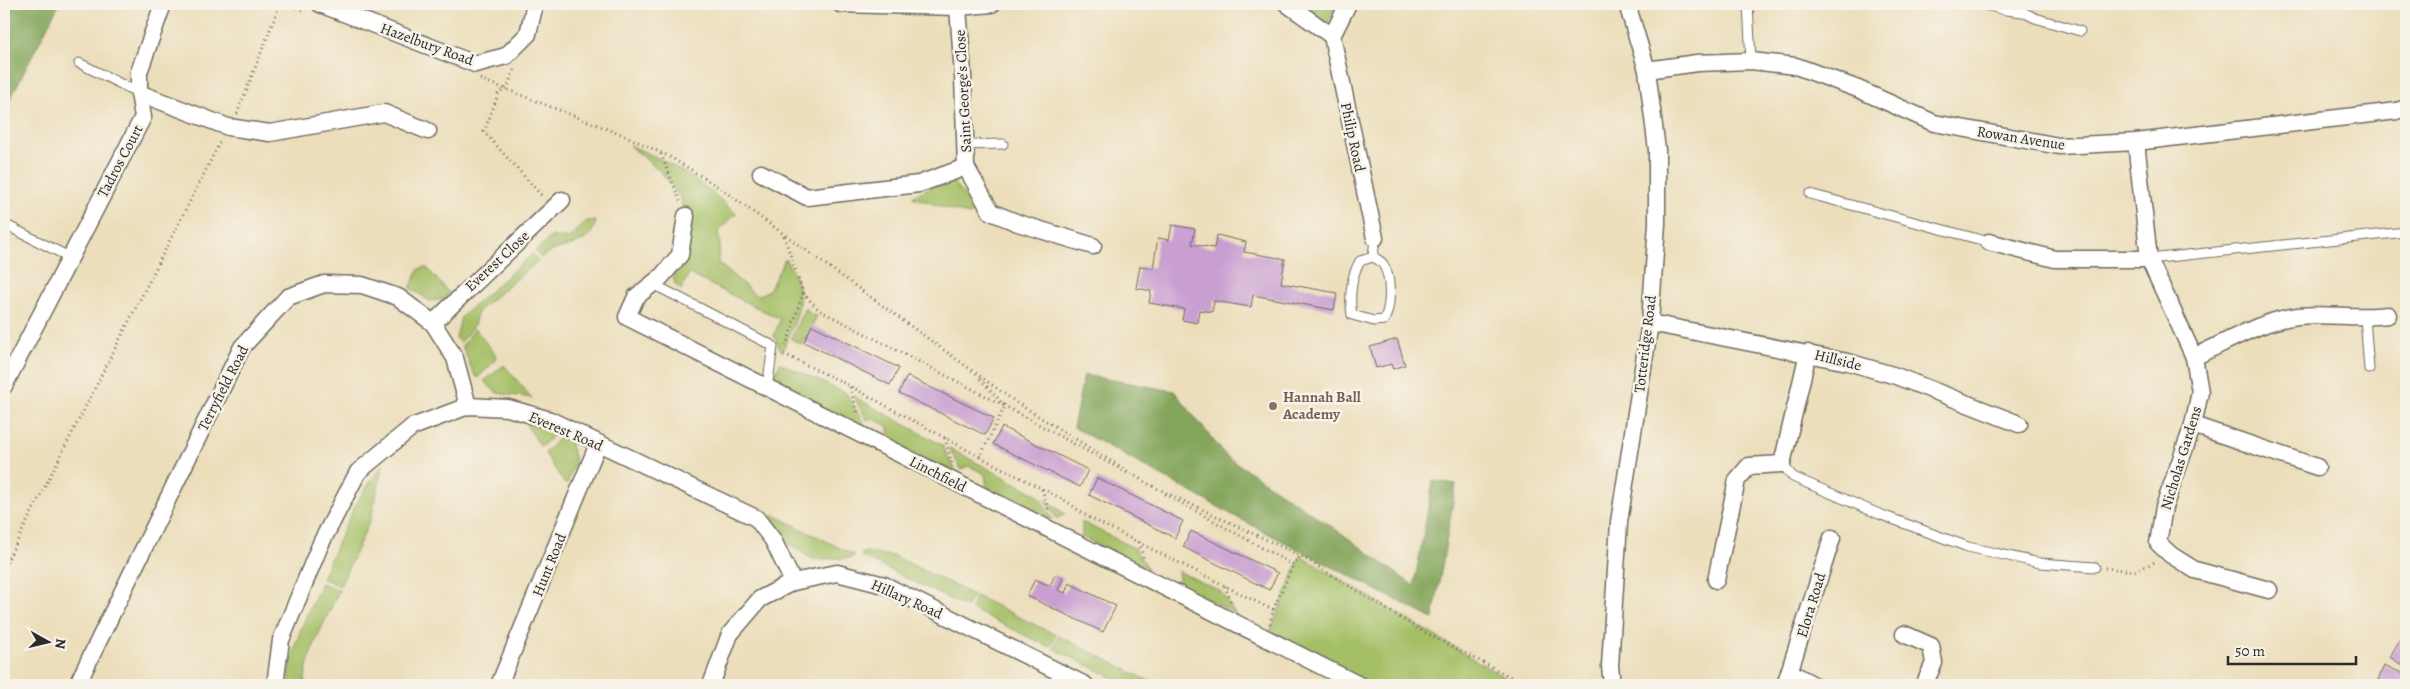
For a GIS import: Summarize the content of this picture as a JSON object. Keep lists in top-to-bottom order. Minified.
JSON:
{"streets":{"street":["Hazelbury Road","Saint George's Close","Philip Road","Rowan Avenue","Tadros Court","Everest Close","Totteridge Road","Hillside","Terryfield Road","Everest Road","Nicholas Gardens","Linchfield","Hunt Road","Hillary Road","Elora Road"]},"crossings":[["Rowan Avenue","Totteridge Road"],["Rowan Avenue","Nicholas Gardens"],["Everest Close","Terryfield Road"],["Totteridge Road","Hillside"],["Terryfield Road","Everest Road"],["Everest Road","Hunt Road"],["Everest Road","Hillary Road"]],"places":["Hannah Ball Academy"],"scale_bar":"50 m","north":"right"}
